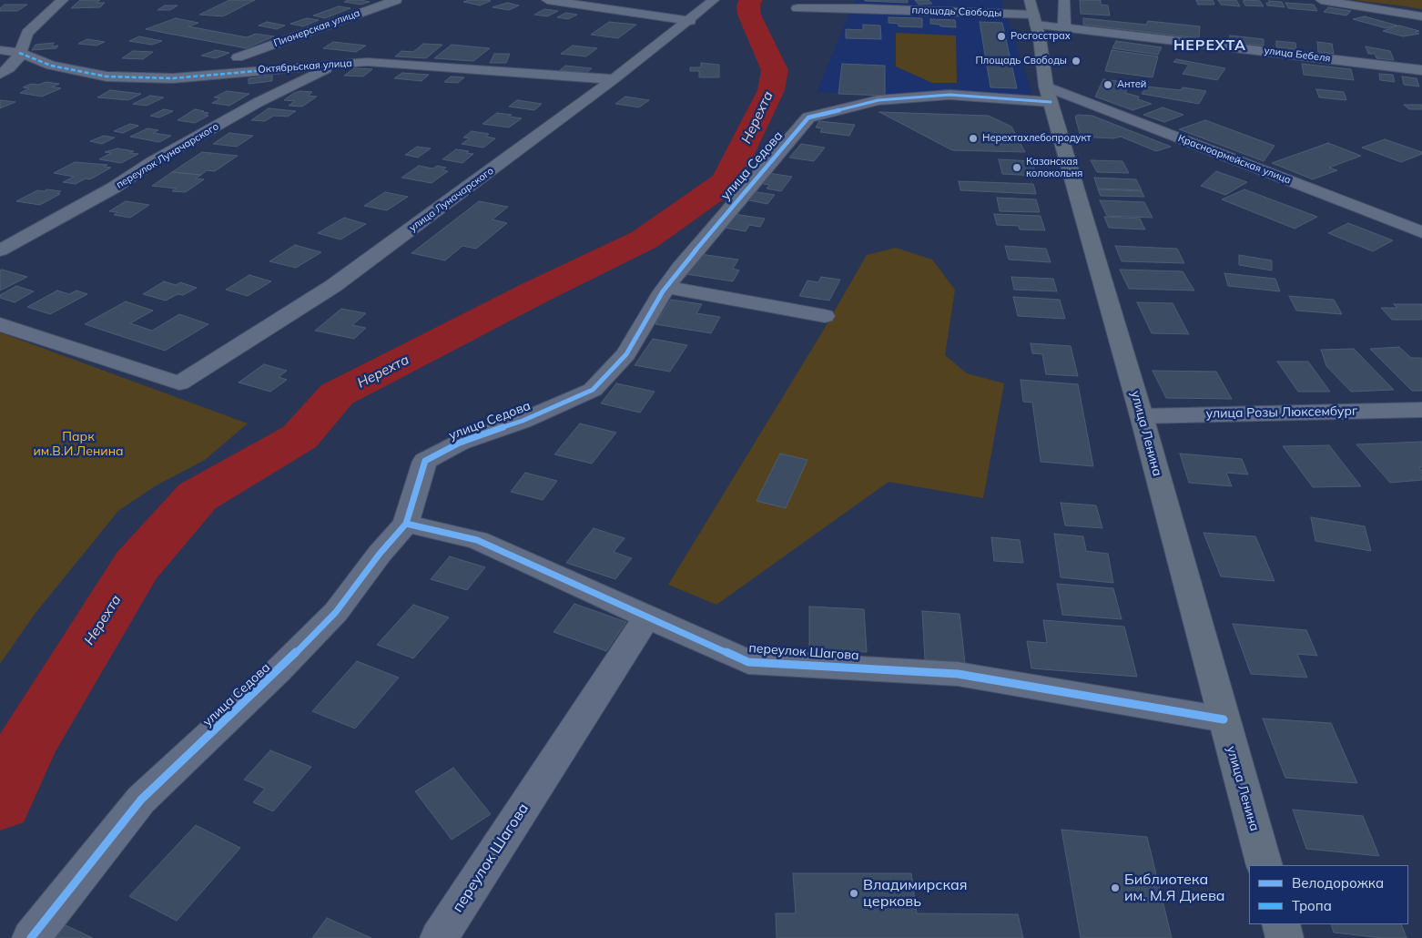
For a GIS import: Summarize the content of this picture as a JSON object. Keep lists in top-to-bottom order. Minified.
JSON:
{"streets":{"main road":["улица Ленина"],"street":["площадь Свободы","Пионерская улица","улица Бебеля","Октябрьская улица","переулок Луначарского","Красноармейская улица","улица Седова","улица Луначарского","улица Розы Люксембург","переулок Шагова"]},"crossings":[["площадь Свободы","улица Бебеля"],["площадь Свободы","улица Ленина"],["Октябрьская улица","переулок Луначарского"],["Октябрьская улица","улица Луначарского"],["Красноармейская улица","улица Седова"],["Красноармейская улица","улица Ленина"],["улица Седова","улица Ленина"],["улица Седова","переулок Шагова"],["улица Розы Люксембург","улица Ленина"],["улица Ленина","переулок Шагова"]],"districts":["НЕРЕХТА"],"water":["Нерехта"],"parks":["Парк им.В.И.Ленина"],"places":["Росгосстрах","Площадь Свободы","Антей","Нерехтахлебопродукт","Казанская колокольня","Библиотека им. М.Я Диева","Владимирская церковь"],"legend":["Велодорожка","Тропа"]}
